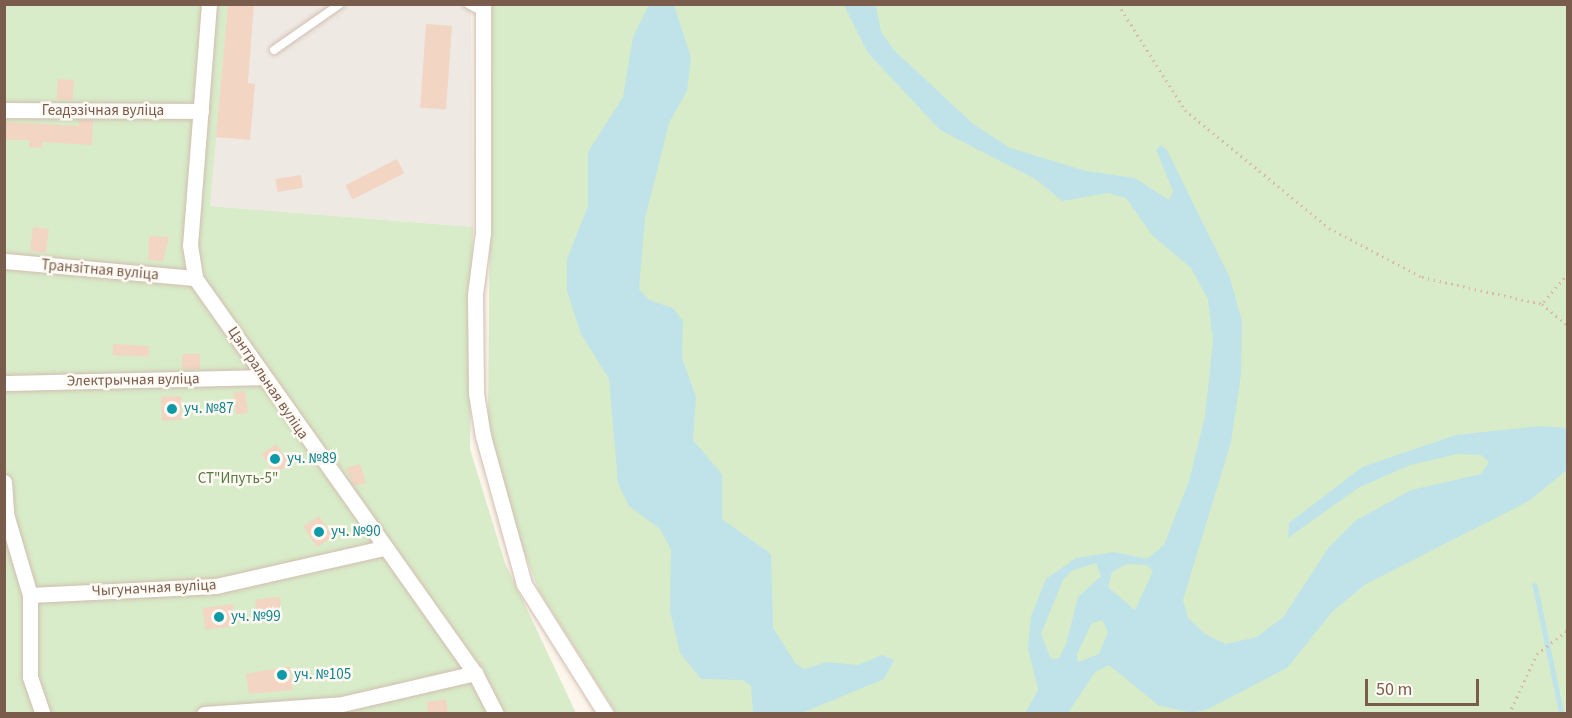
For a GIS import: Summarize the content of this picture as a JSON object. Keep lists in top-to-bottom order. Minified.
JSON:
{"streets":{"street":["Геадэзічная вуліца","Транзітная вуліца","Электрычная вуліца","Цэнтральная вуліца","Чыгуначная вуліца"]},"crossings":[["Геадэзічная вуліца","Цэнтральная вуліца"],["Транзітная вуліца","Цэнтральная вуліца"],["Электрычная вуліца","Цэнтральная вуліца"],["Цэнтральная вуліца","Чыгуначная вуліца"]],"parks":["СТ\"Ипуть-5\""],"places":["уч. №87","уч. №89","уч. №90","уч. №99","уч. №105"],"scale_bar":"50 m"}
